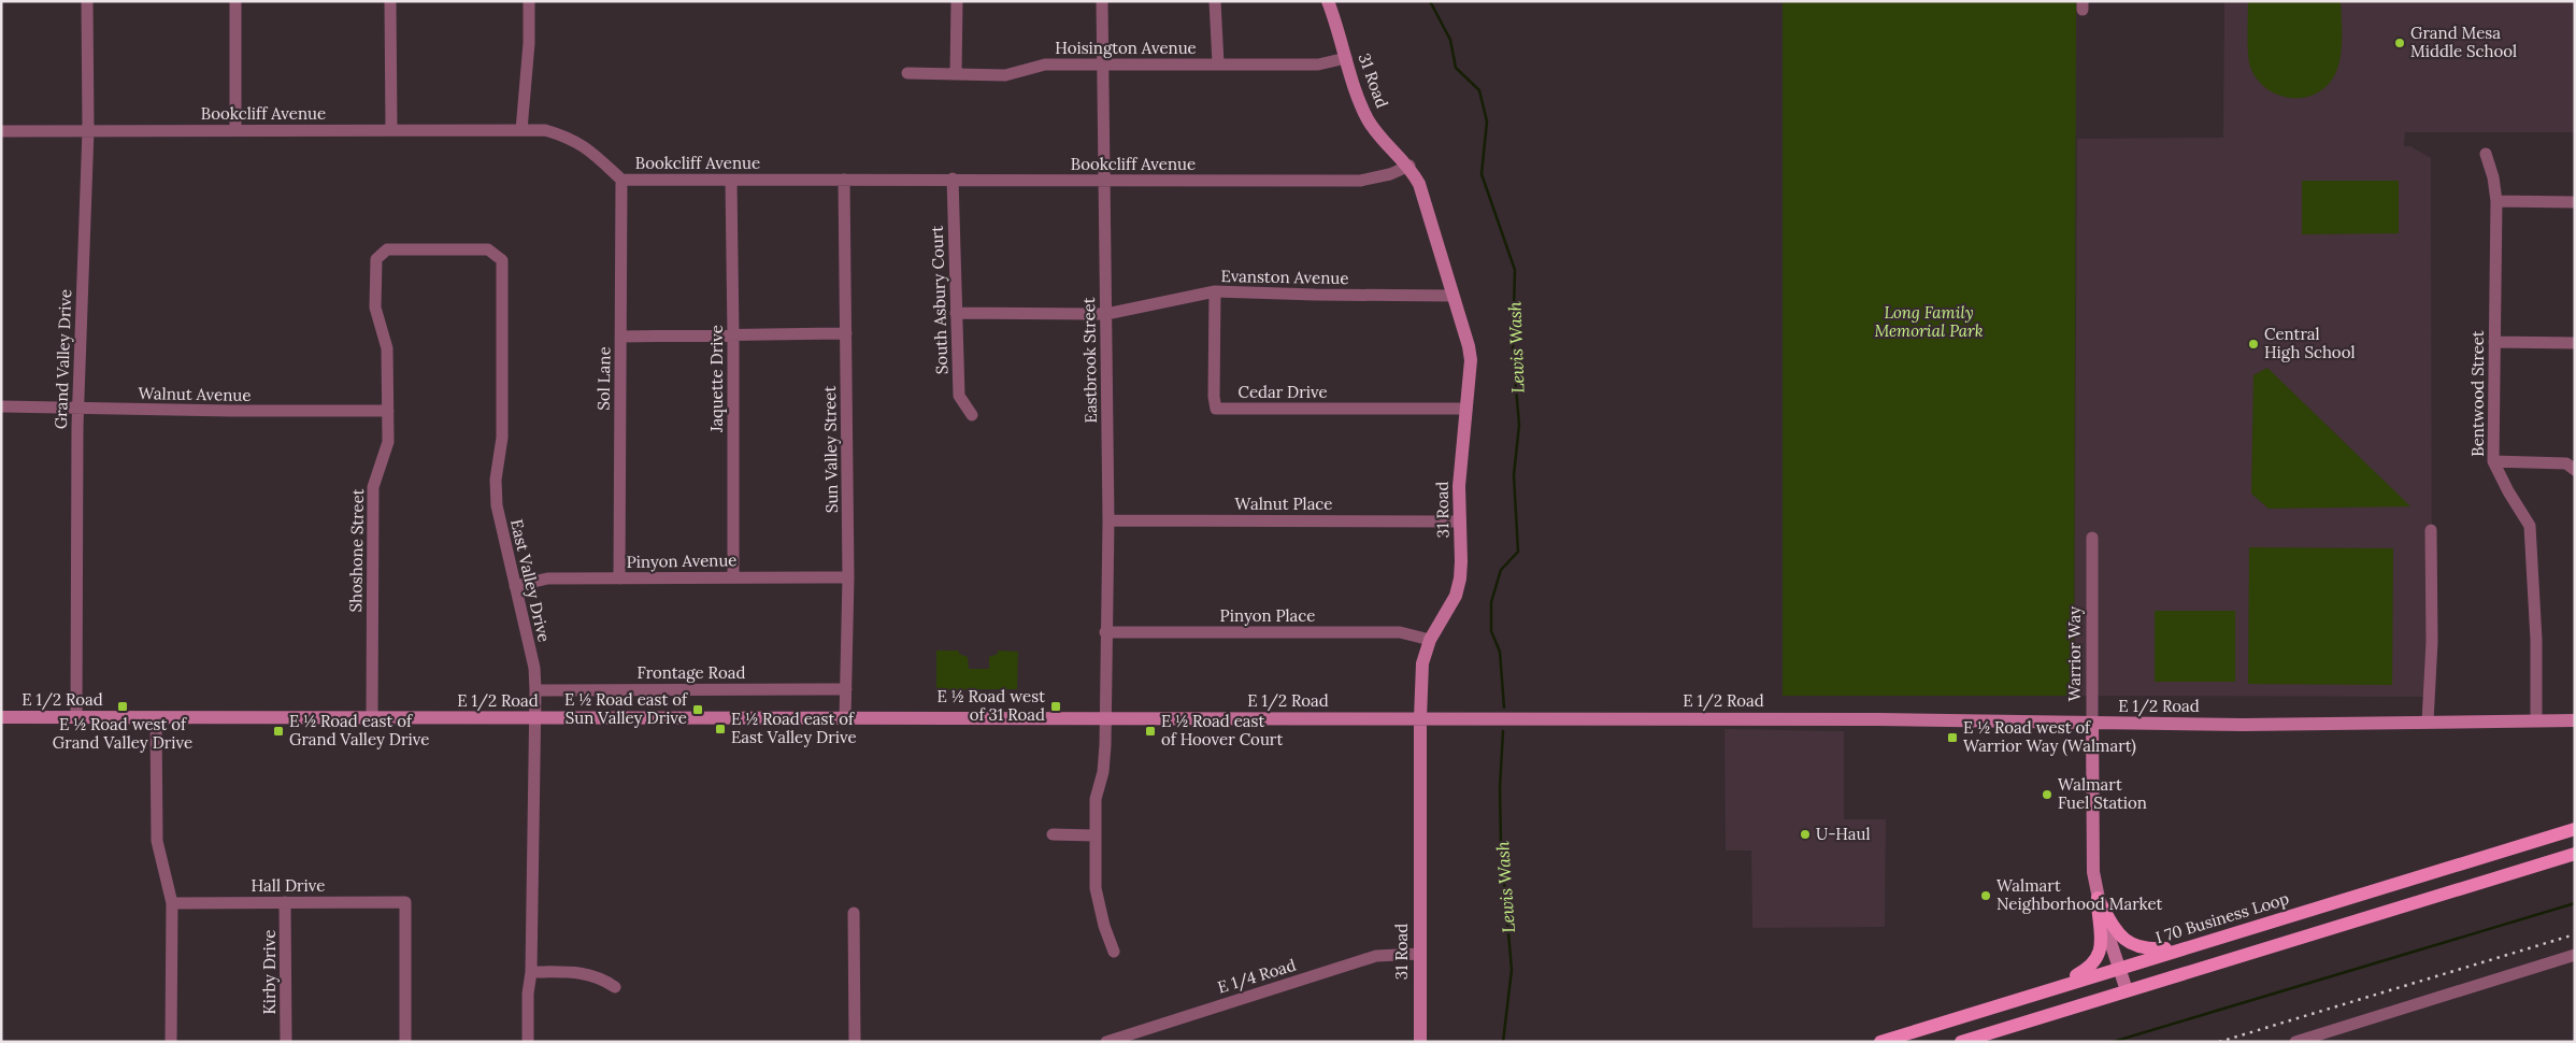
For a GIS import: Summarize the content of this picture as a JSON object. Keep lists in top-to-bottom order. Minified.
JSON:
{"streets":{"main road":["31 Road","Warrior Way","E 1/2 Road","I 70 Business Loop"],"street":["Hoisington Avenue","Bookcliff Avenue","Evanston Avenue","South Asbury Court","Grand Valley Drive","Eastbrook Street","Sol Lane","Jaquette Drive","Cedar Drive","Bentwood Street","Walnut Avenue","Sun Valley Street","Walnut Place","Shoshone Street","Pinyon Avenue","East Valley Drive","Pinyon Place","Frontage Road","Hall Drive","Kirby Drive","E 1/4 Road"]},"crossings":[["Hoisington Avenue","31 Road"],["Hoisington Avenue","Eastbrook Street"],["31 Road","Bookcliff Avenue"],["31 Road","Evanston Avenue"],["31 Road","Cedar Drive"],["31 Road","Walnut Place"],["31 Road","Pinyon Place"],["31 Road","E 1/2 Road"],["31 Road","E 1/4 Road"],["Bookcliff Avenue","South Asbury Court"],["Bookcliff Avenue","Grand Valley Drive"],["Bookcliff Avenue","Eastbrook Street"],["Bookcliff Avenue","Sol Lane"],["Bookcliff Avenue","Jaquette Drive"],["Bookcliff Avenue","Sun Valley Street"],["Evanston Avenue","South Asbury Court"],["Evanston Avenue","Eastbrook Street"],["Evanston Avenue","Cedar Drive"],["Grand Valley Drive","Walnut Avenue"],["Grand Valley Drive","E 1/2 Road"],["Eastbrook Street","Walnut Place"],["Eastbrook Street","Pinyon Place"],["Eastbrook Street","E 1/2 Road"],["Sol Lane","Pinyon Avenue"],["Jaquette Drive","Pinyon Avenue"],["Bentwood Street","E 1/2 Road"],["Walnut Avenue","Shoshone Street"],["Sun Valley Street","Pinyon Avenue"],["Sun Valley Street","Frontage Road"],["Sun Valley Street","E 1/2 Road"],["Shoshone Street","East Valley Drive"],["Shoshone Street","E 1/2 Road"],["Pinyon Avenue","East Valley Drive"],["East Valley Drive","Frontage Road"],["East Valley Drive","E 1/2 Road"],["Warrior Way","E 1/2 Road"],["Warrior Way","I 70 Business Loop"],["Hall Drive","Kirby Drive"]],"water":["Lewis Wash"],"parks":["Long Family Memorial Park"],"places":{"other":["Grand Mesa Middle School","Central High School","Walmart Fuel Station","U-Haul","Walmart Neighborhood Market"],"transit":["E ½ Road west of Grand Valley Drive","E ½ Road west of 31 Road","E ½ Road east of Sun Valley Drive","E ½ Road east of East Valley Drive","E ½ Road east of Grand Valley Drive","E ½ Road east of Hoover Court","E ½ Road west of Warrior Way (Walmart)"]}}
